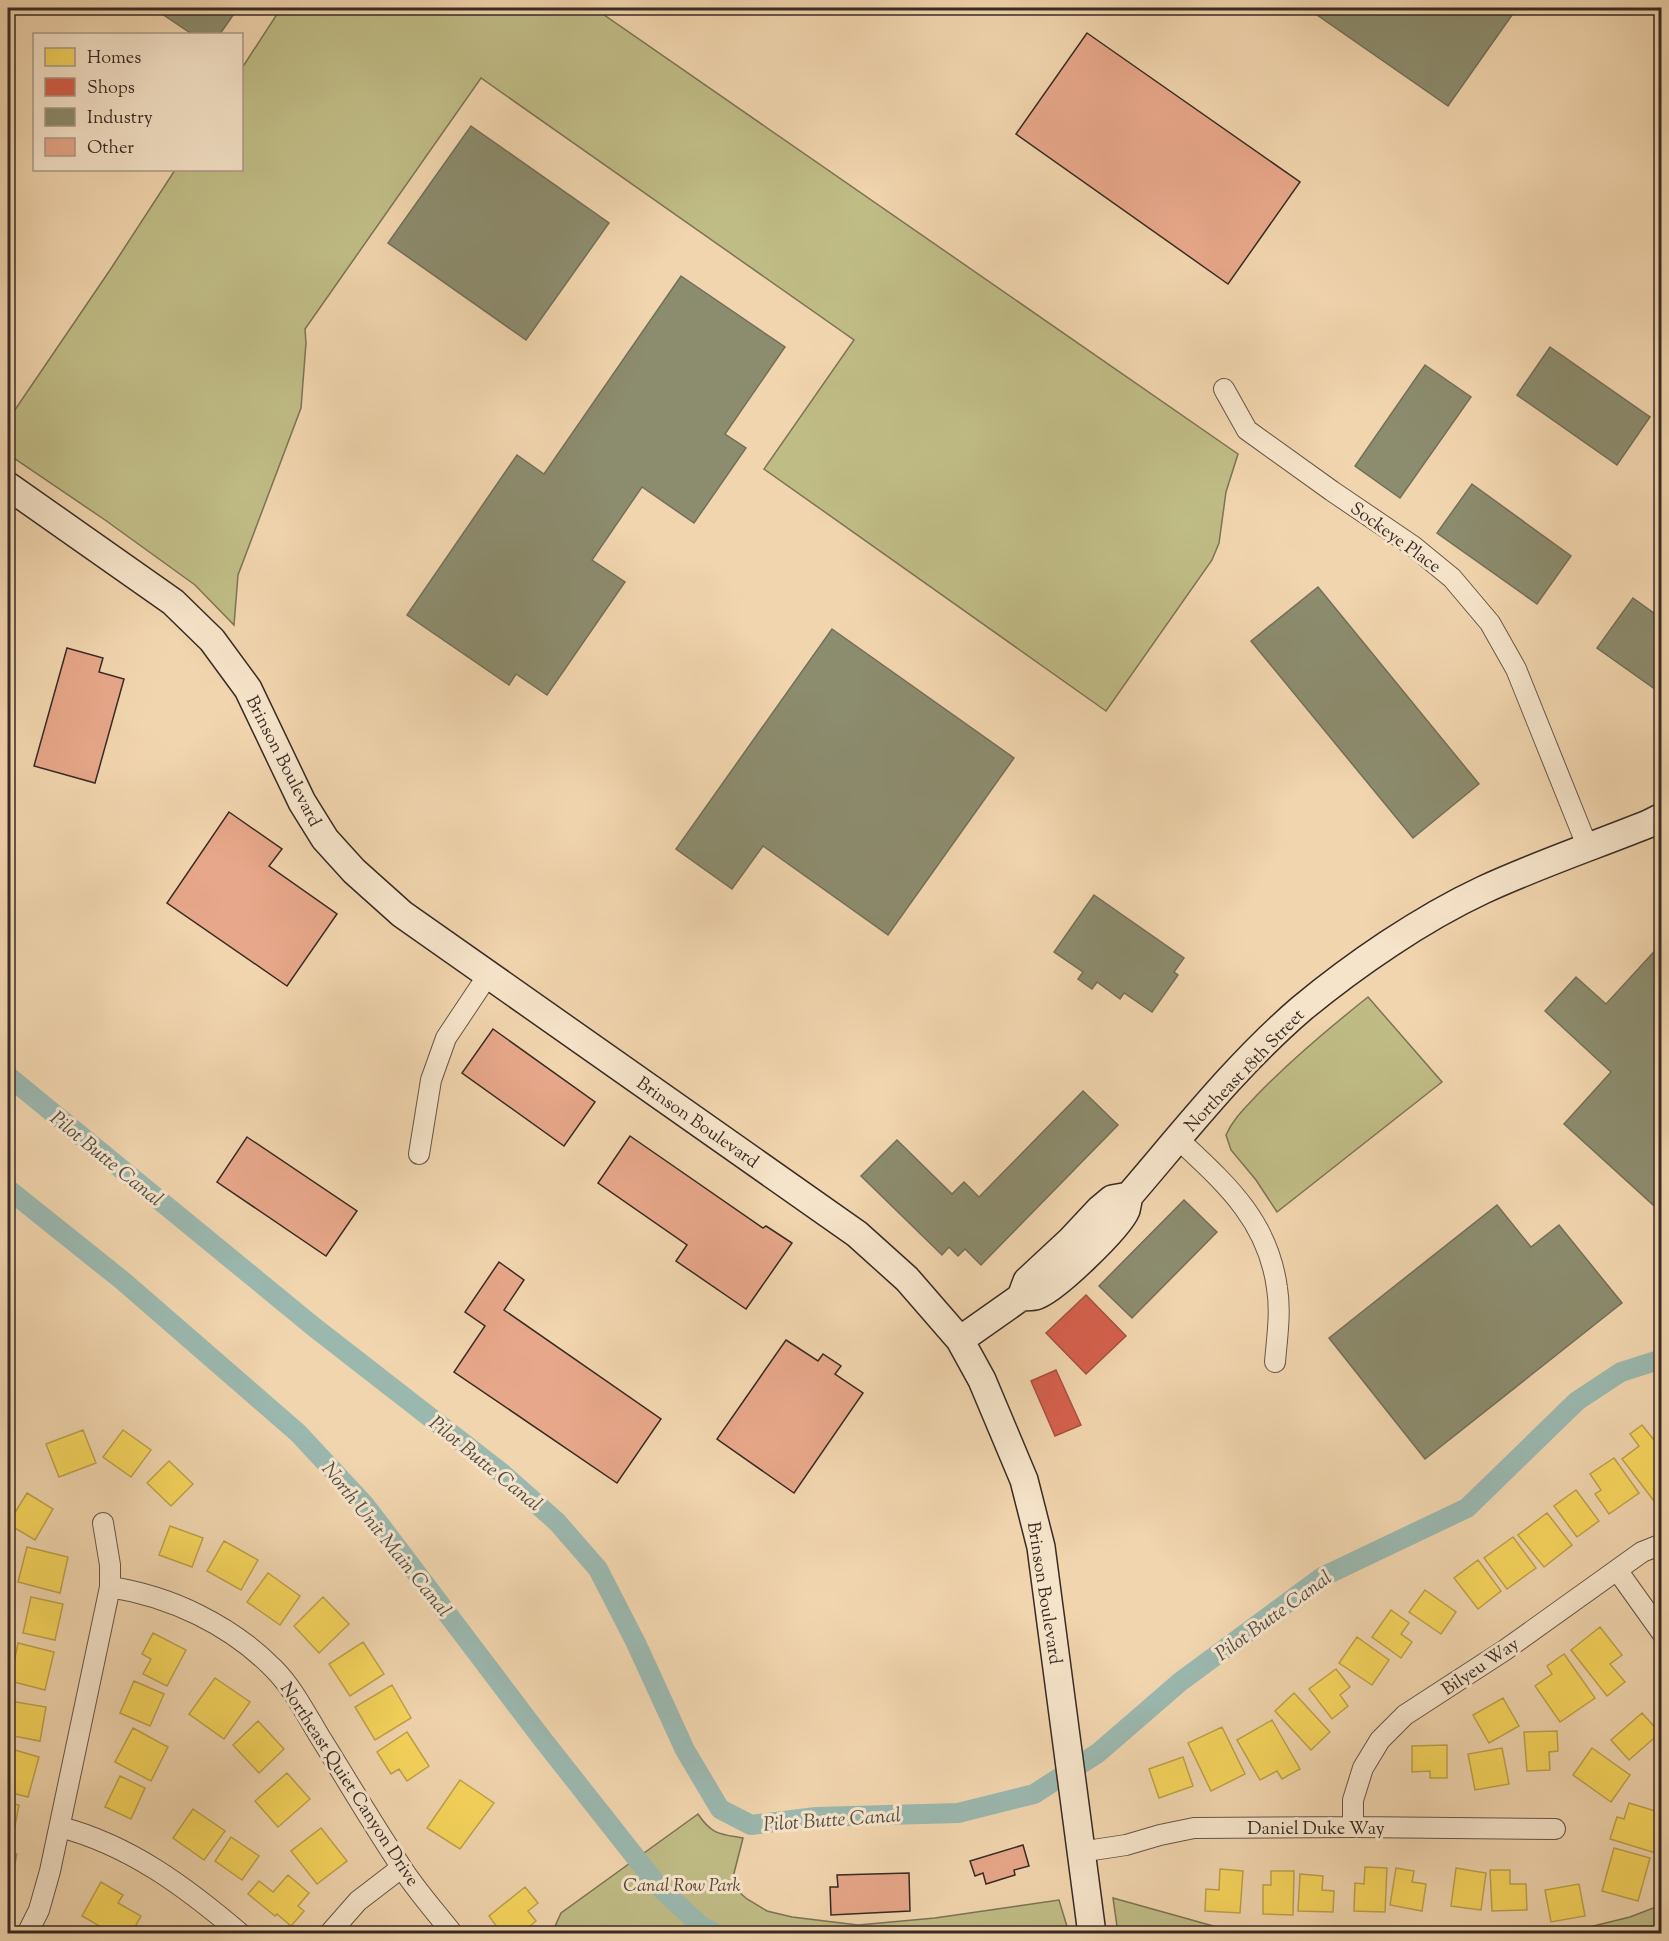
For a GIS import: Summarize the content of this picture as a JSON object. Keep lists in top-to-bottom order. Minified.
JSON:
{"streets":{"street":["Sockeye Place","Brinson Boulevard","Northeast 18th Street","Bilyeu Way","Northeast Quiet Canyon Drive","Daniel Duke Way"]},"crossings":[["Sockeye Place","Northeast 18th Street"],["Brinson Boulevard","Northeast 18th Street"],["Brinson Boulevard","Daniel Duke Way"],["Bilyeu Way","Daniel Duke Way"]],"water":["Pilot Butte Canal","North Unit Main Canal"],"parks":["Canal Row Park"],"legend":["Homes","Shops","Industry","Other"]}
